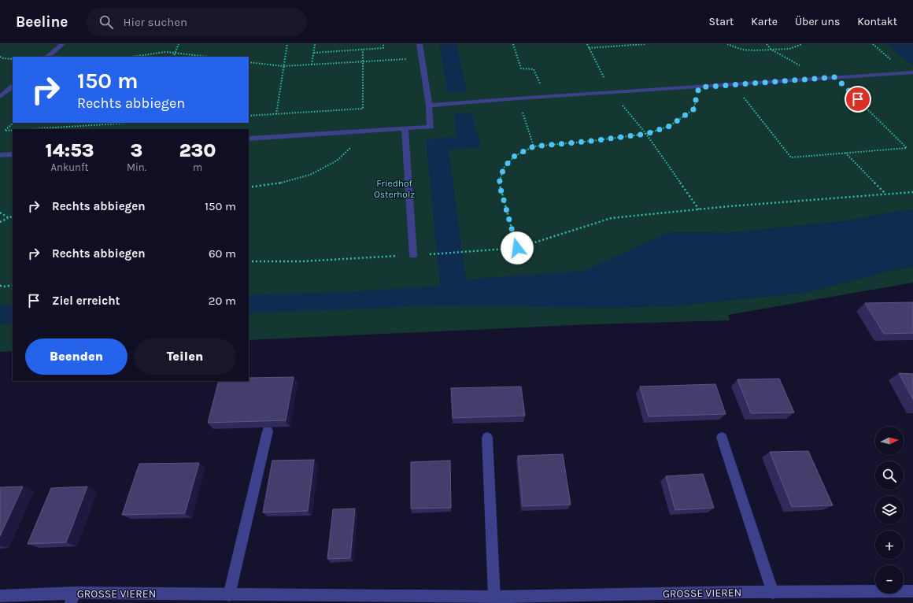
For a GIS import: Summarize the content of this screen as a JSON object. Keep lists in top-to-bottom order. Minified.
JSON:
{"streets":{"street":["GROSSE VIEREN"]},"parks":["Friedhof Osterholz"],"north":"right","page":{"header":"Beeline","search":"Hier suchen","nav":["Start","Karte","Über uns","Kontakt"],"turn":["150 m","Rechts abbiegen"],"eta":["14:53","Ankunft","3","Min.","230","m"],"list":[{"name":"Rechts abbiegen","value":"150 m"},{"name":"Rechts abbiegen","value":"60 m"},{"name":"Ziel erreicht","value":"20 m"}],"buttons":["Beenden","Teilen"],"map_buttons":["+","−"]}}
